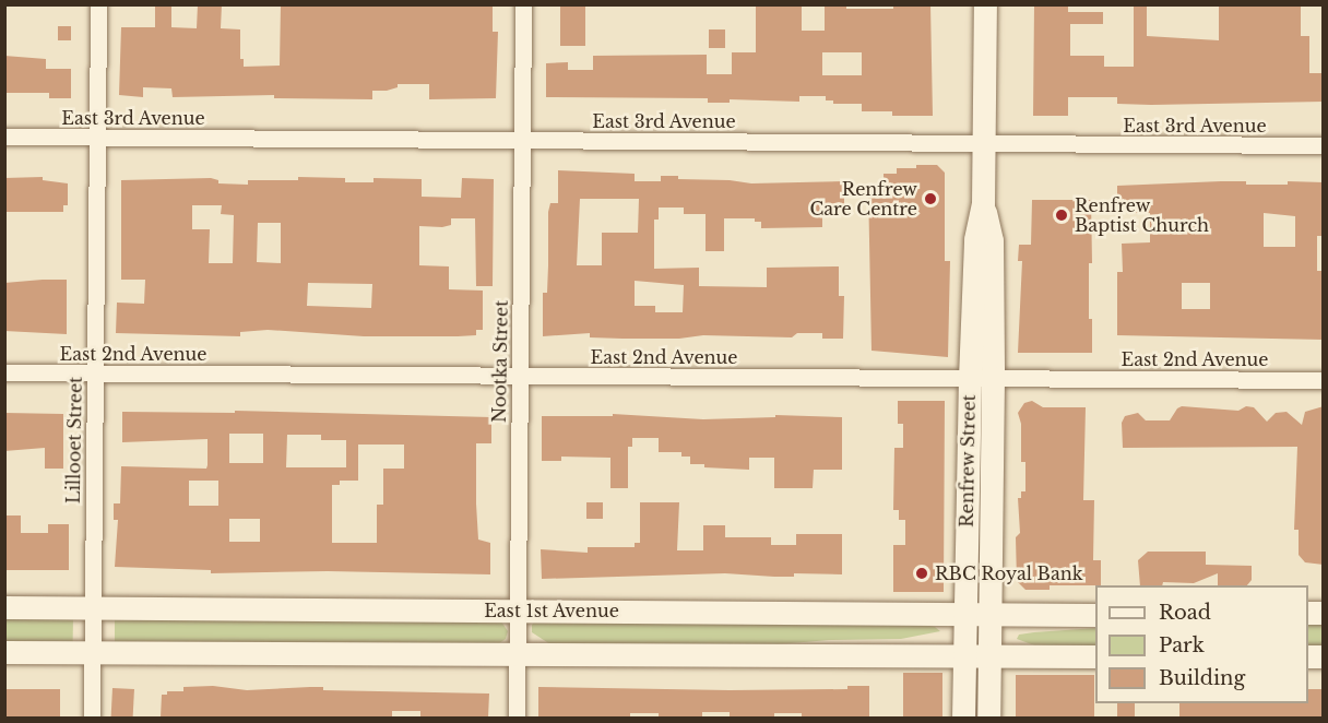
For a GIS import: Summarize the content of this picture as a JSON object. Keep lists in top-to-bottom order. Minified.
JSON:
{"streets":{"main road":["Renfrew Street","East 1st Avenue"],"street":["East 3rd Avenue","East 2nd Avenue","Nootka Street","Lillooet Street"]},"crossings":[["East 3rd Avenue","Nootka Street"],["East 3rd Avenue","Lillooet Street"],["East 3rd Avenue","Renfrew Street"],["East 2nd Avenue","Nootka Street"],["East 2nd Avenue","Lillooet Street"],["East 2nd Avenue","Renfrew Street"],["Nootka Street","East 1st Avenue"],["Lillooet Street","East 1st Avenue"],["Renfrew Street","East 1st Avenue"]],"places":["Renfrew Care Centre","Renfrew Baptist Church","RBC Royal Bank"],"legend":["Road","Park","Building"]}
